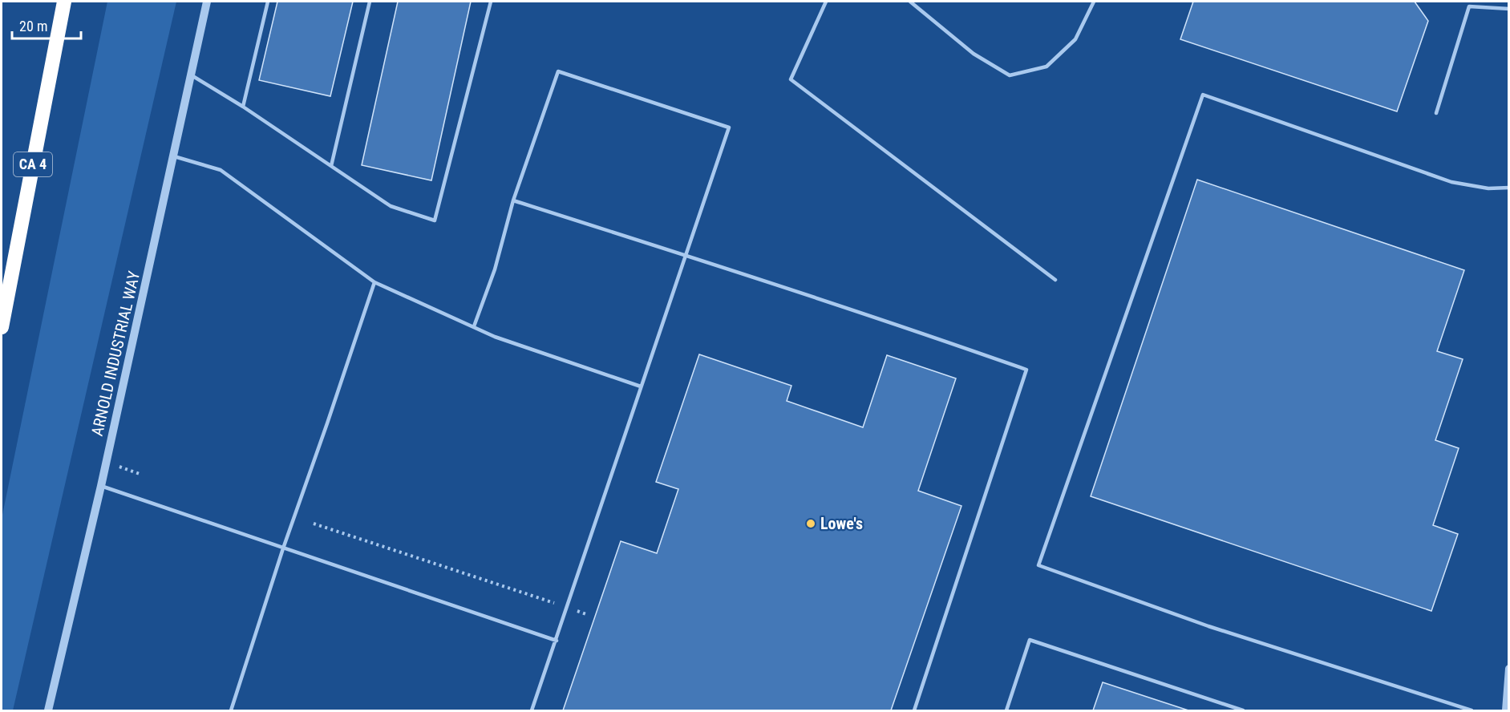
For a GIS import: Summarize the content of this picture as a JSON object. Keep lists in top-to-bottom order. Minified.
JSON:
{"streets":{"highway":["CA 4"],"street":["ARNOLD INDUSTRIAL WAY"]},"places":["Lowe's"],"scale_bar":"20 m"}
